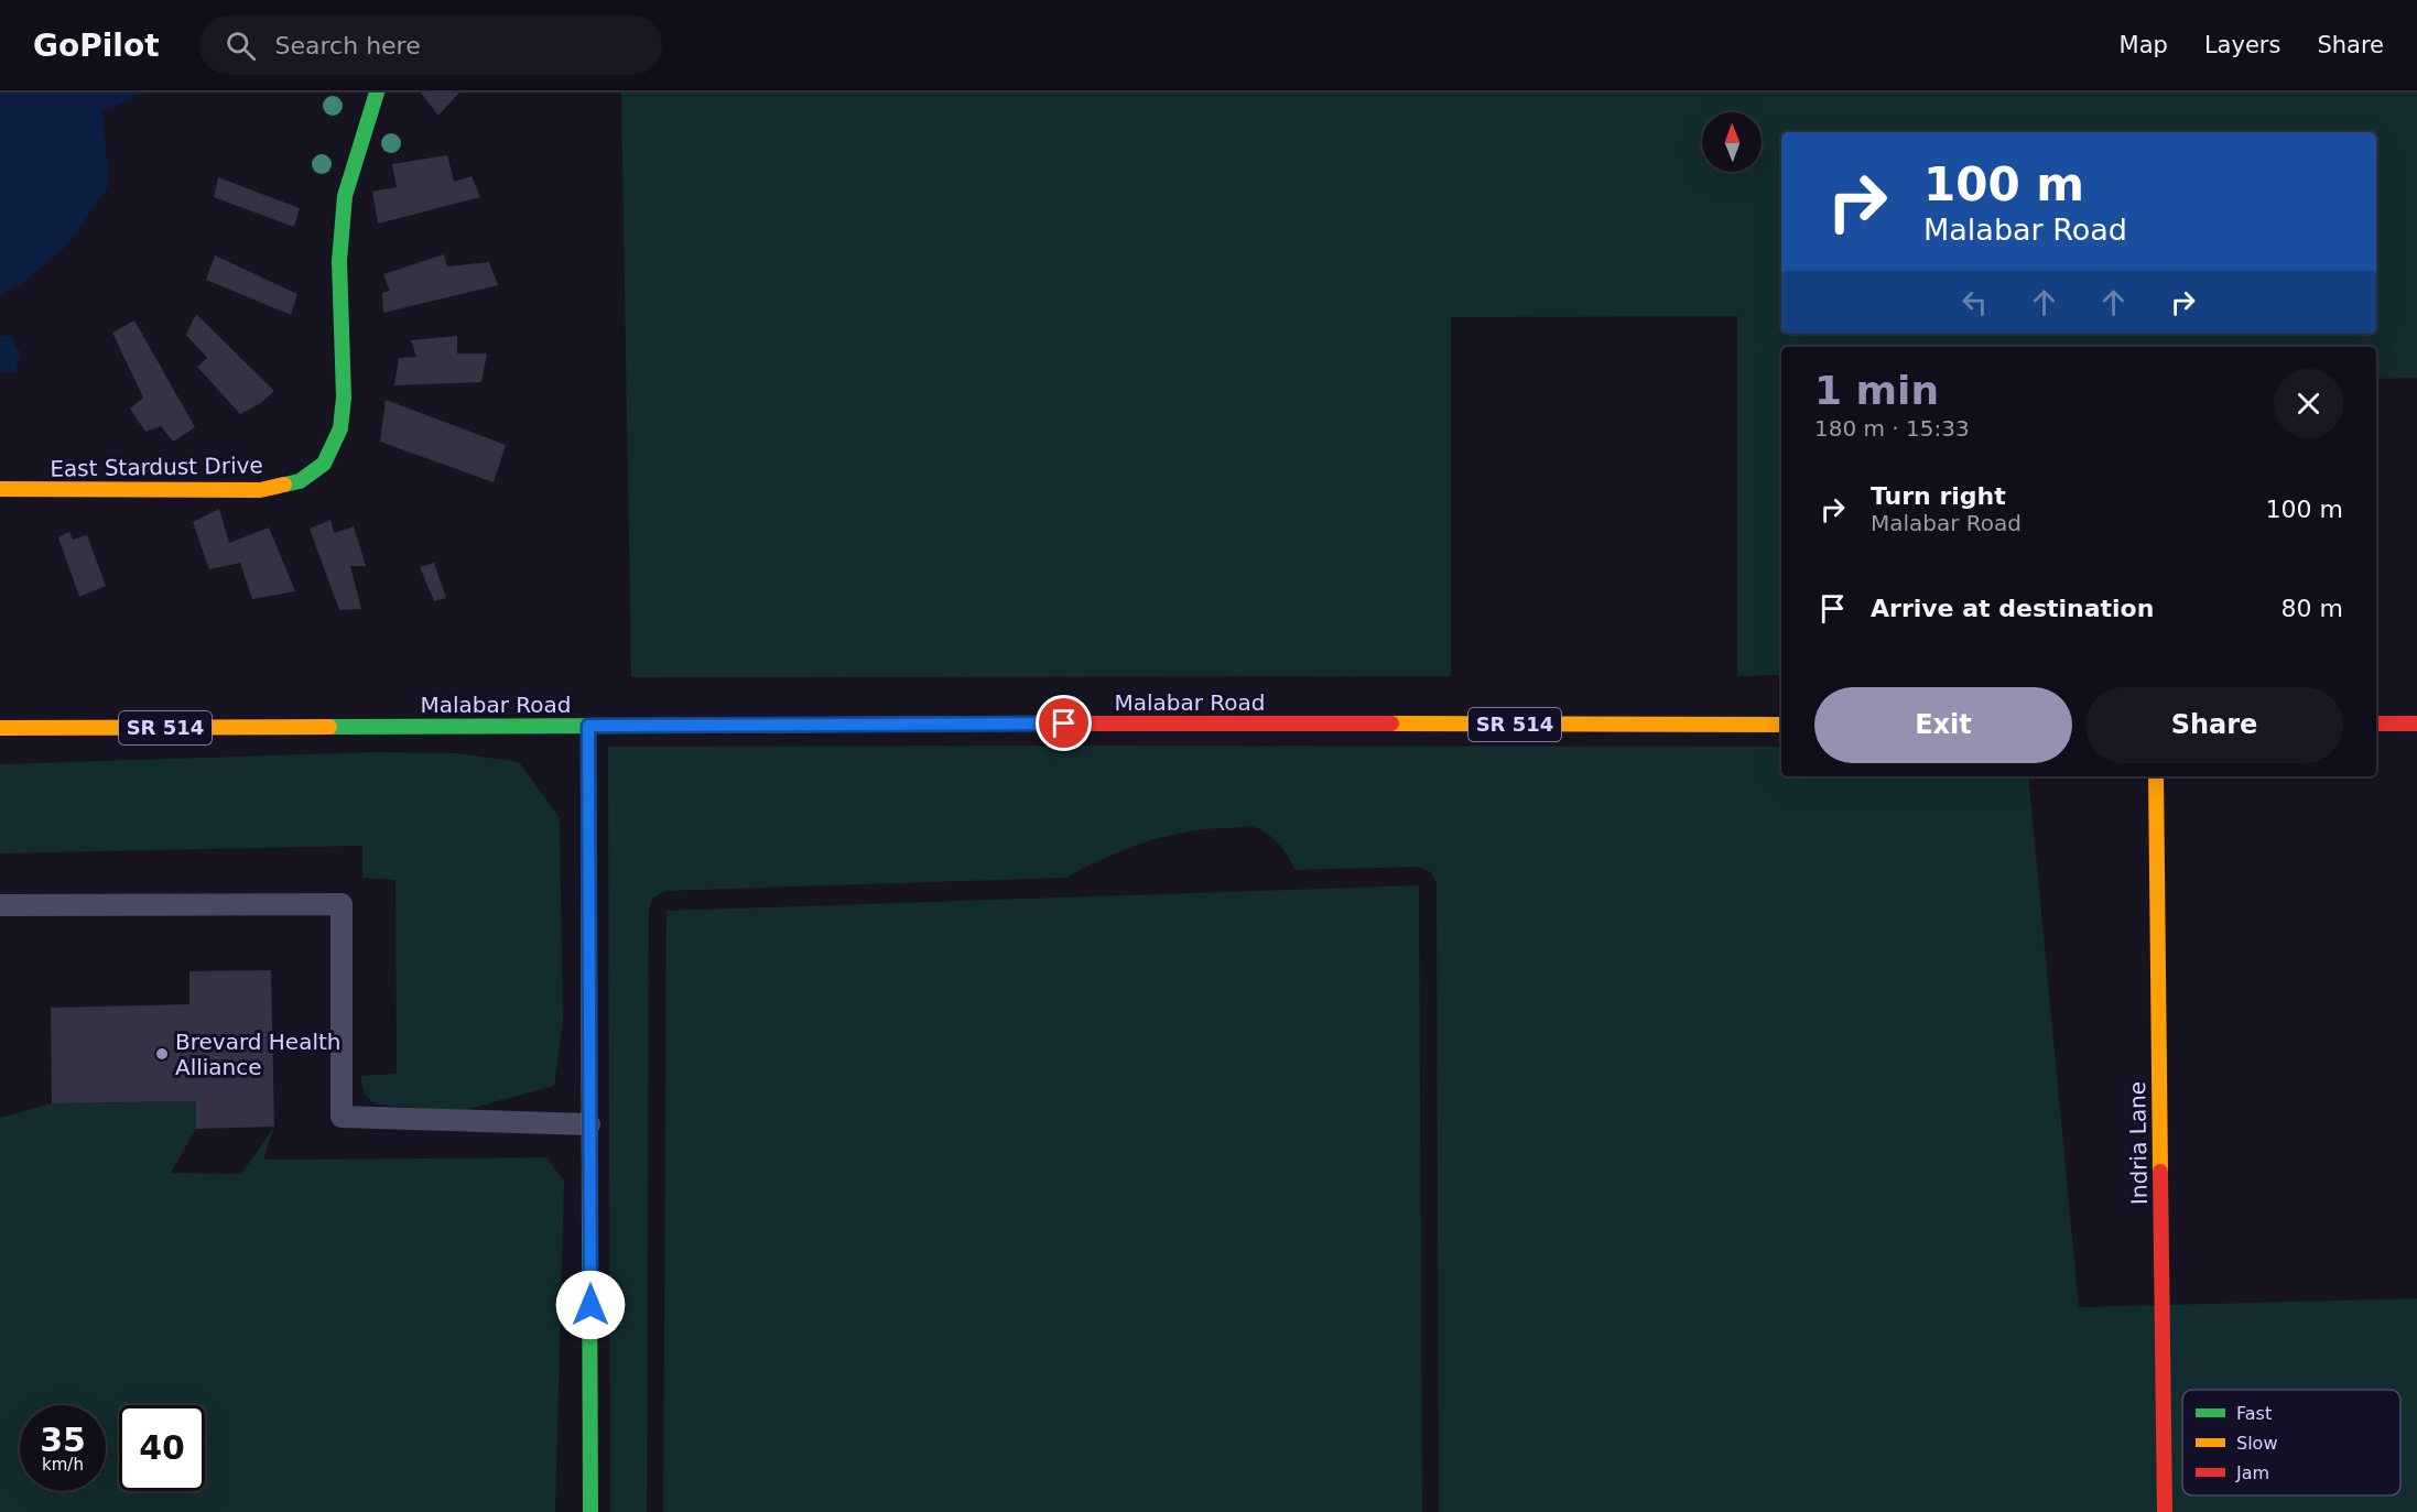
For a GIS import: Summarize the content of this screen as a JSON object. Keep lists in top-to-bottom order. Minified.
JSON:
{"streets":{"street":["East Stardust Drive","Malabar Road","SR 514","Indria Lane"]},"places":["Brevard Health Alliance"],"legend":["Fast","Slow","Jam"],"north":"top","page":{"header":"GoPilot","search":"Search here","nav":["Map","Layers","Share"],"turn":["100 m","Malabar Road"],"heading":["1 min","180 m · 15:33"],"list":[{"name":"Turn right","note":"Malabar Road","value":"100 m"},{"name":"Arrive at destination","value":"80 m"}],"buttons":["Exit","Share"],"speed":"35 km/h","limit":"40"}}
